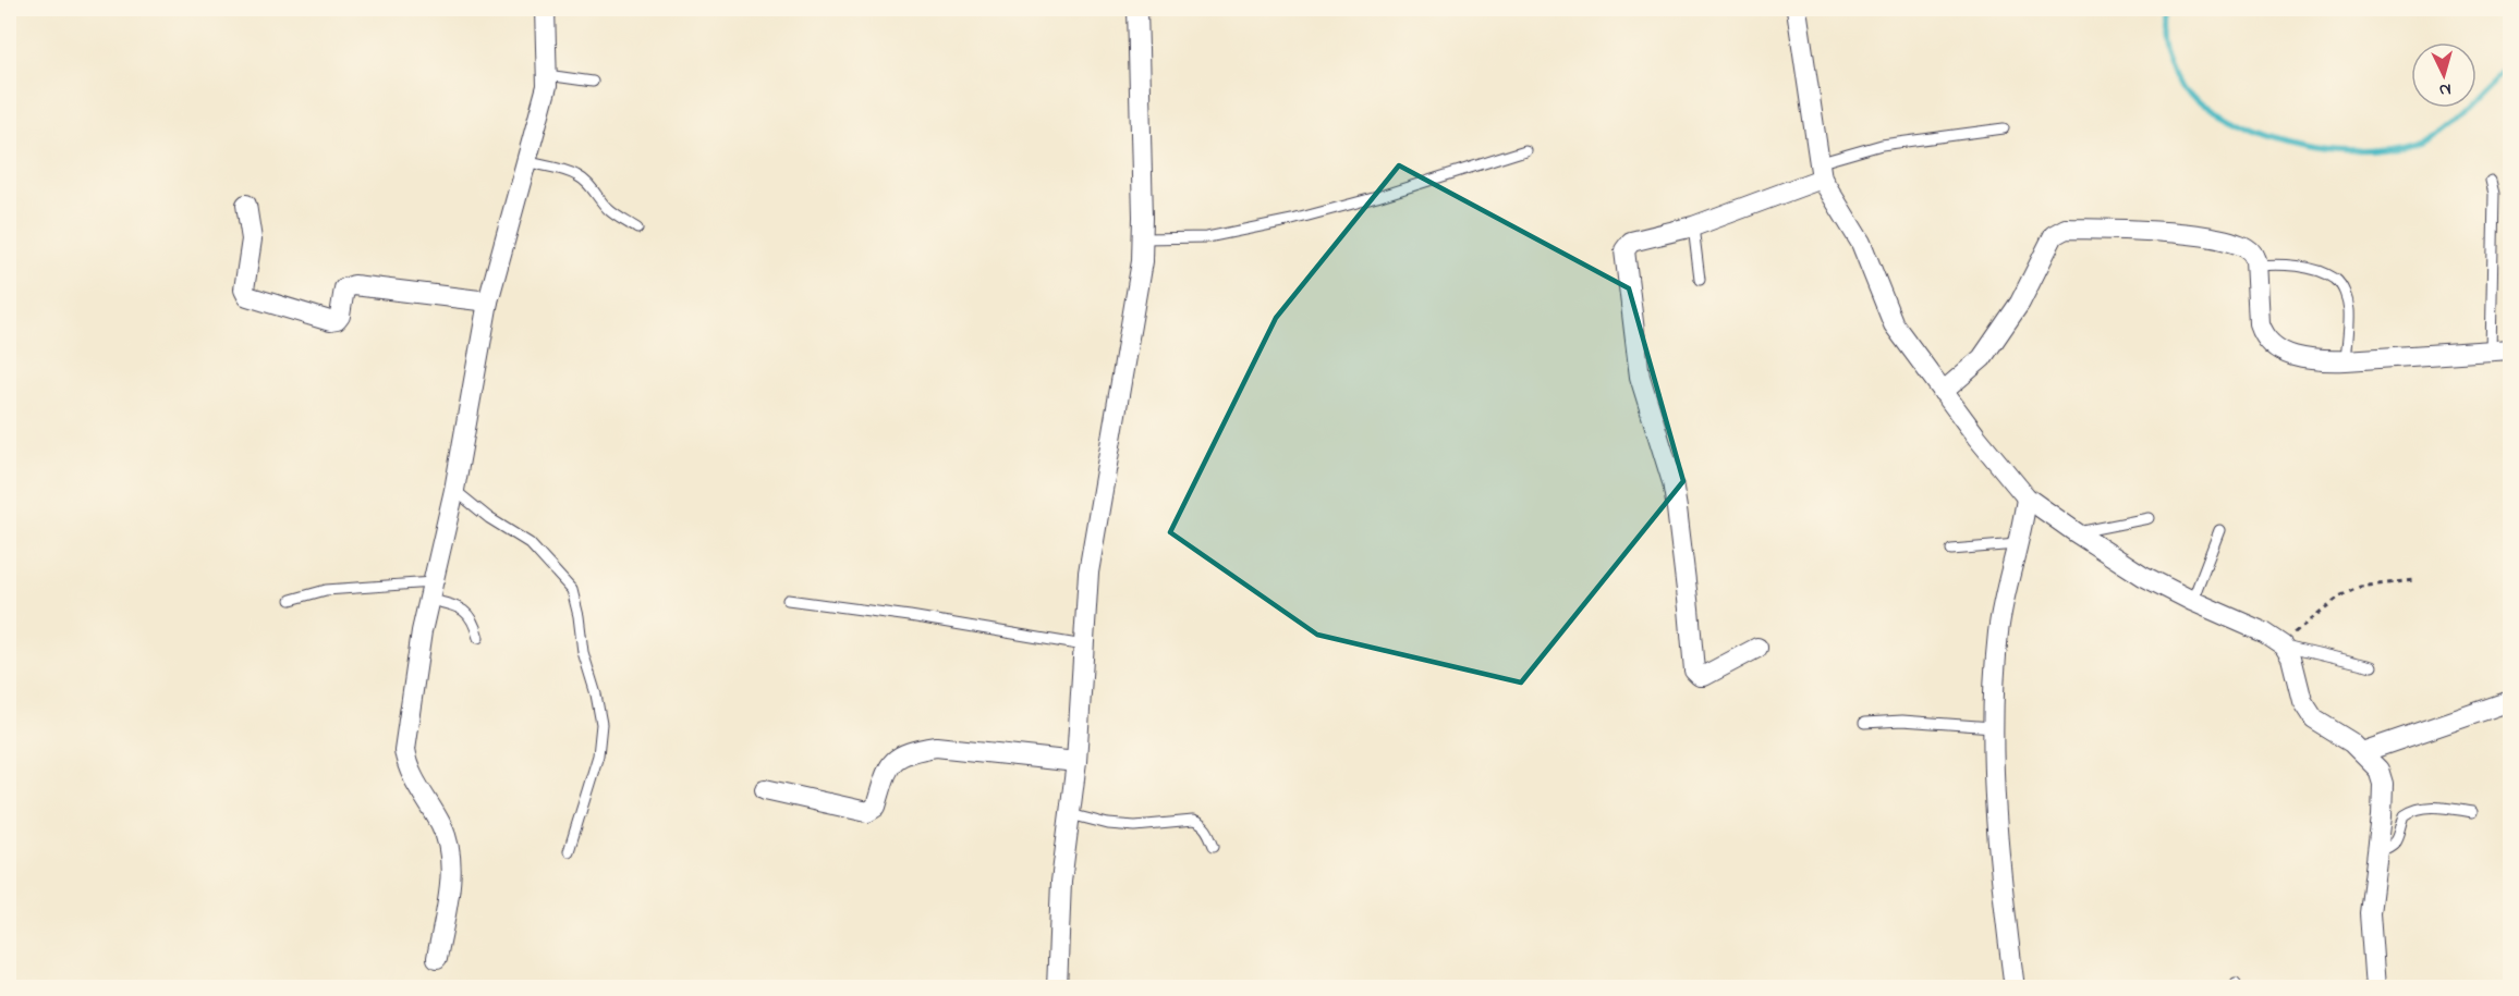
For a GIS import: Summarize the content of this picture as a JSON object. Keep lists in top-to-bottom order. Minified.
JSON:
{"north":"bottom"}
